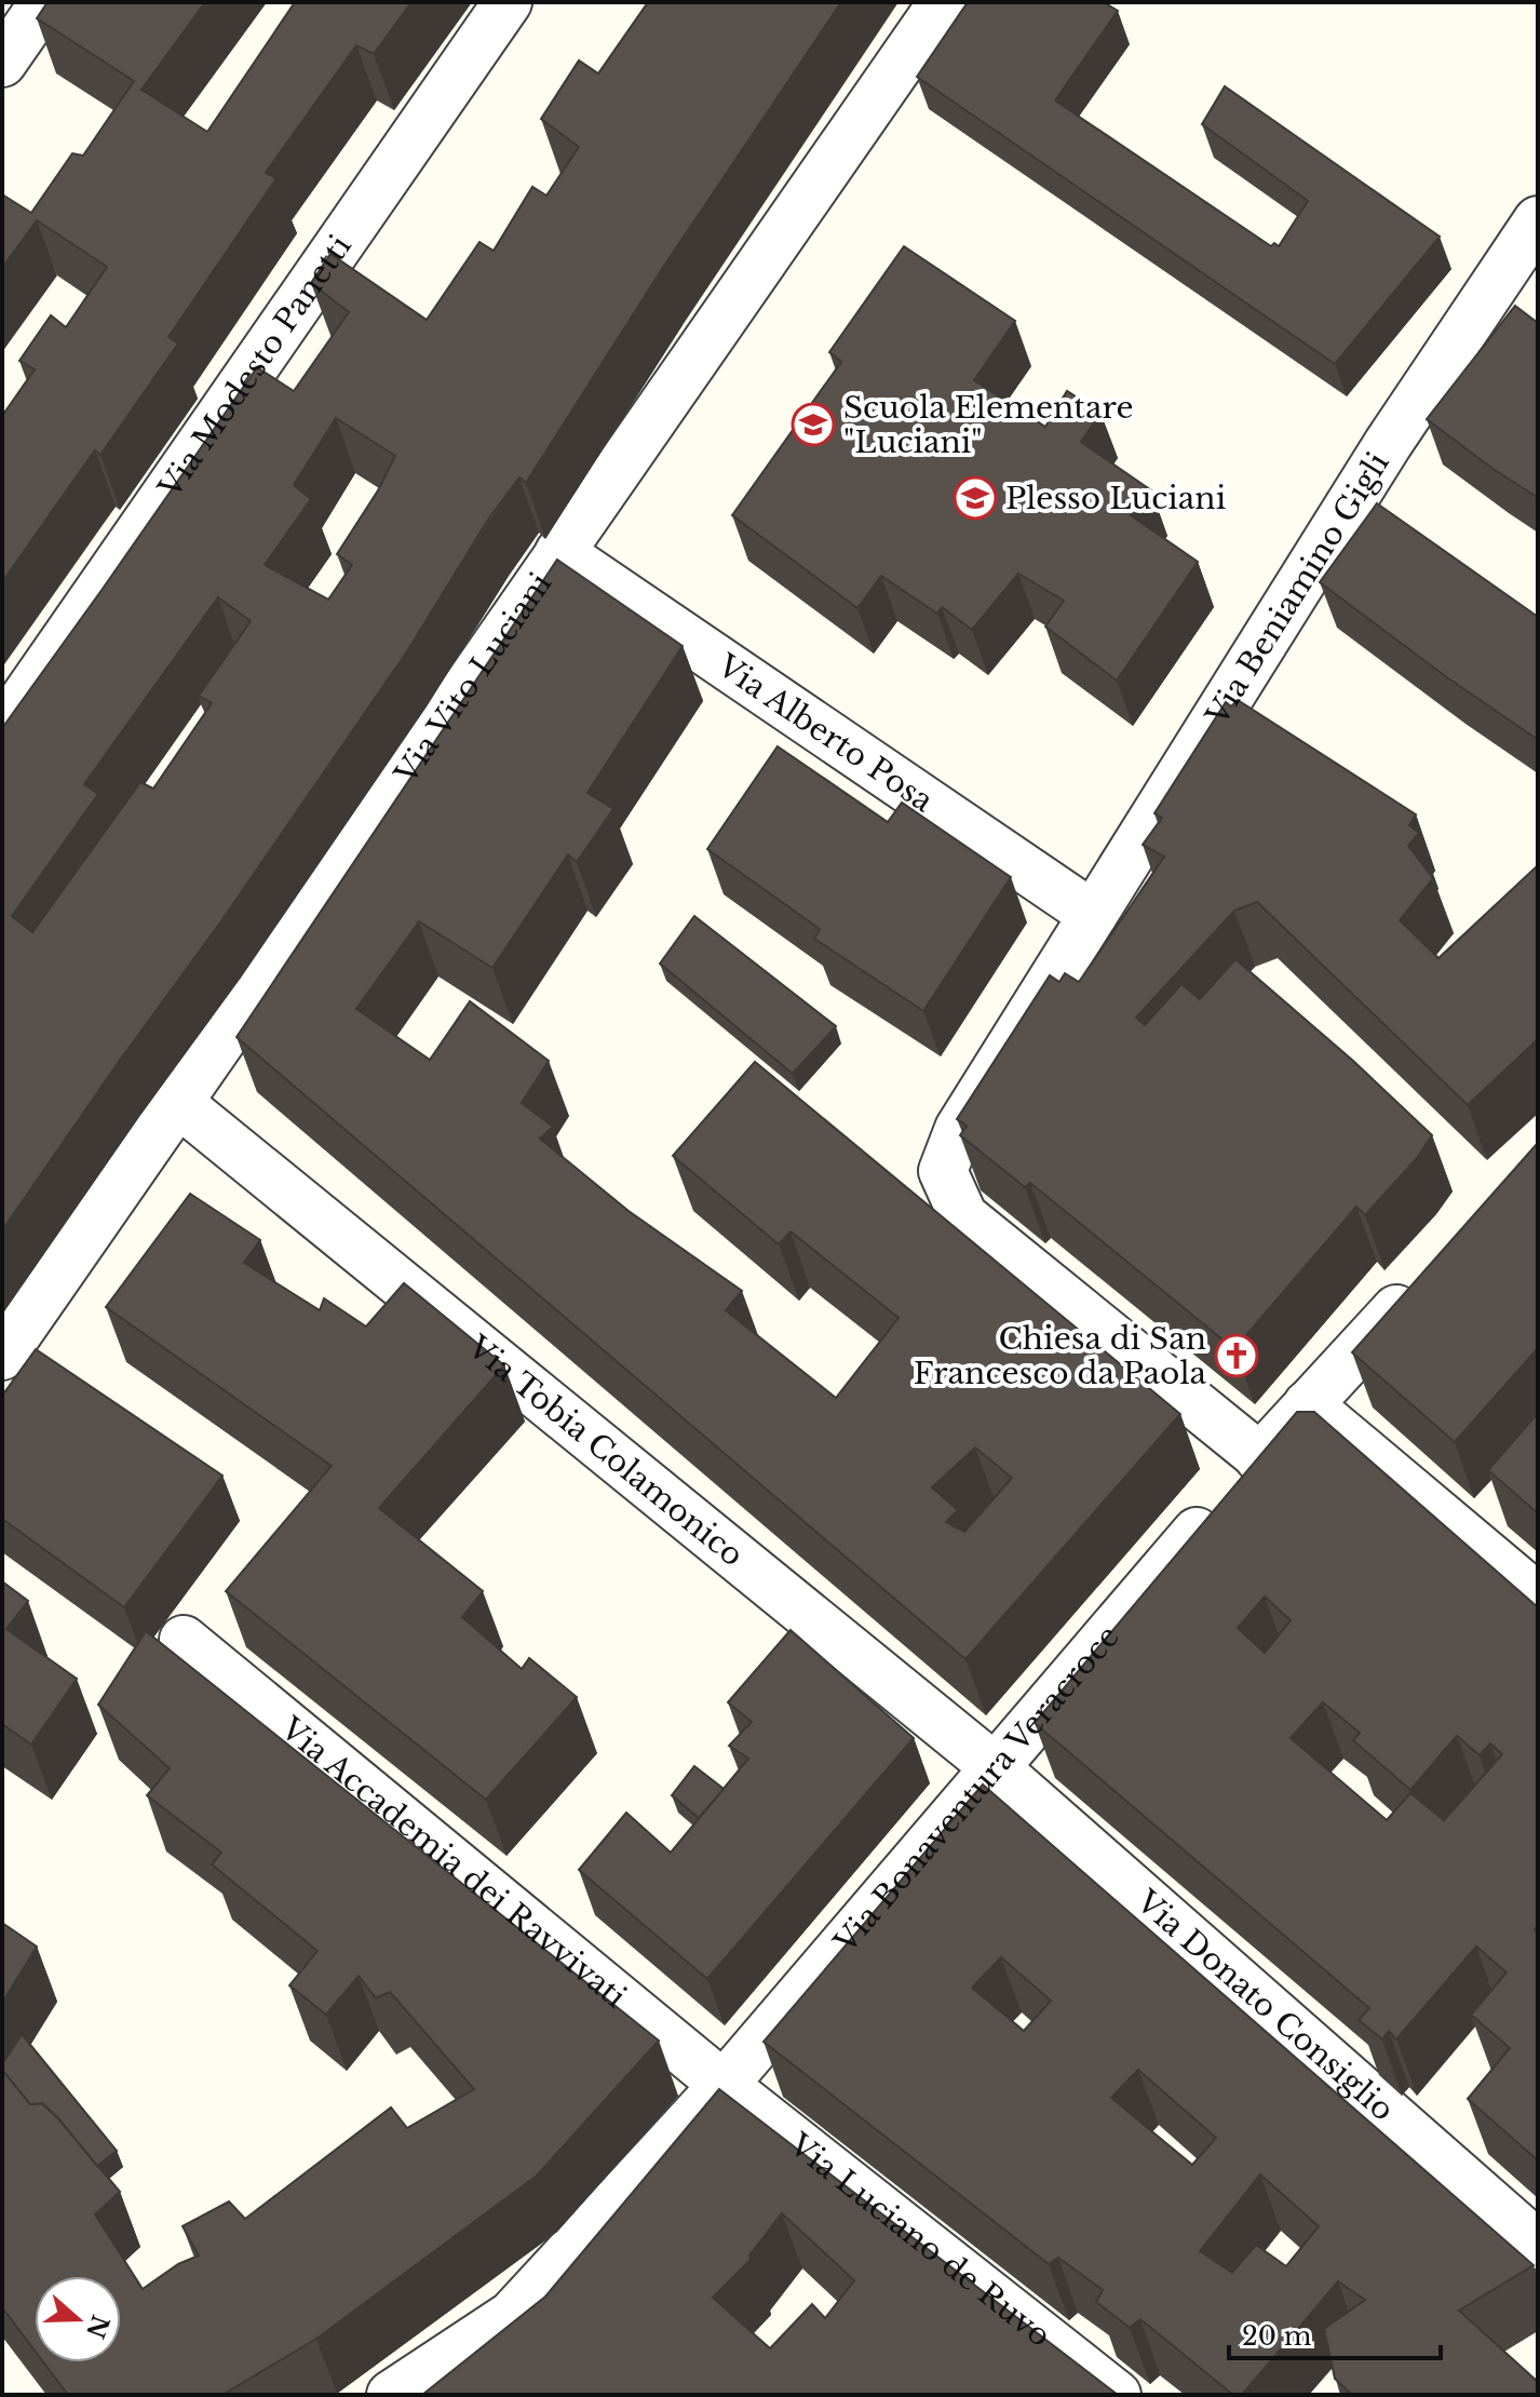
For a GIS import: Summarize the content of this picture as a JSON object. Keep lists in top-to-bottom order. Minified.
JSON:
{"streets":{"street":["Via Modesto Panetti","Via Beniamino Gigli","Via Vito Luciani","Via Alberto Posa","Via Tobia Colamonico","Via Bonaventura Veracroce","Via Accademia dei Ravvivati","Via Donato Consiglio","Via Luciano de Ruvo"]},"crossings":[["Via Beniamino Gigli","Via Alberto Posa"],["Via Beniamino Gigli","Via Bonaventura Veracroce"],["Via Vito Luciani","Via Alberto Posa"],["Via Vito Luciani","Via Tobia Colamonico"],["Via Tobia Colamonico","Via Bonaventura Veracroce"],["Via Tobia Colamonico","Via Donato Consiglio"],["Via Bonaventura Veracroce","Via Accademia dei Ravvivati"],["Via Bonaventura Veracroce","Via Donato Consiglio"],["Via Bonaventura Veracroce","Via Luciano de Ruvo"],["Via Accademia dei Ravvivati","Via Luciano de Ruvo"]],"places":{"school or university":["Scuola Elementare \"Luciani\"","Plesso Luciani"],"church":["Chiesa di San Francesco da Paola"]},"scale_bar":"20 m","north":"right"}
